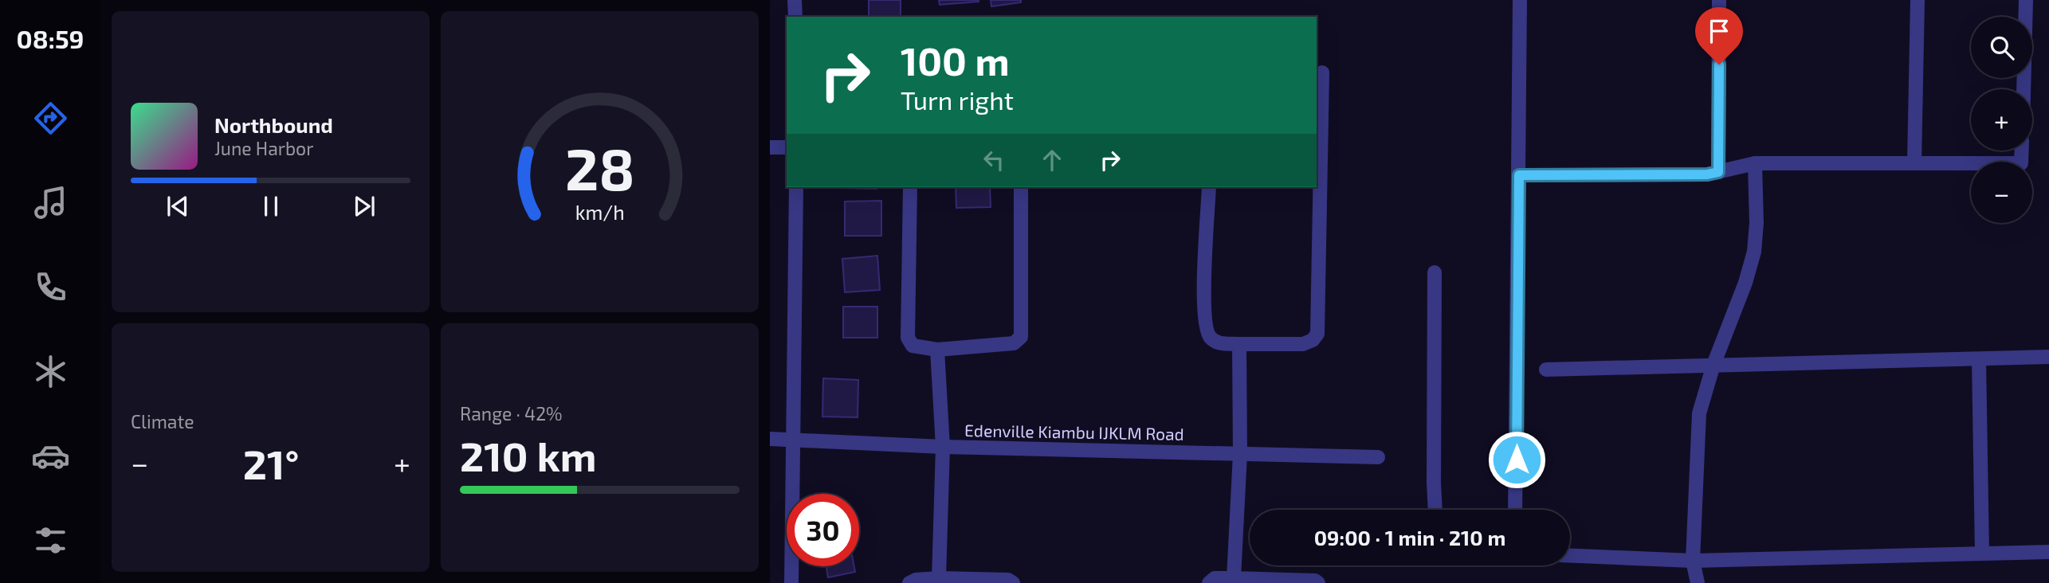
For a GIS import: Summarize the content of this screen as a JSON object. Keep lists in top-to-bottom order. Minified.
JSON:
{"streets":{"street":["Edenville Kiambu IJKLM Road"]},"page":{"tabs":"08:59","map_buttons":["+","−"],"turn":["100 m","Turn right"],"song":["Northbound","June Harbor"],"tile":["Climate",["Range · 42%","210 km"]],"heat":["−","21°","+"],"limit":"30","trip":"09:00 · 1 min · 210 m","gauge":["28","km/h"]}}
